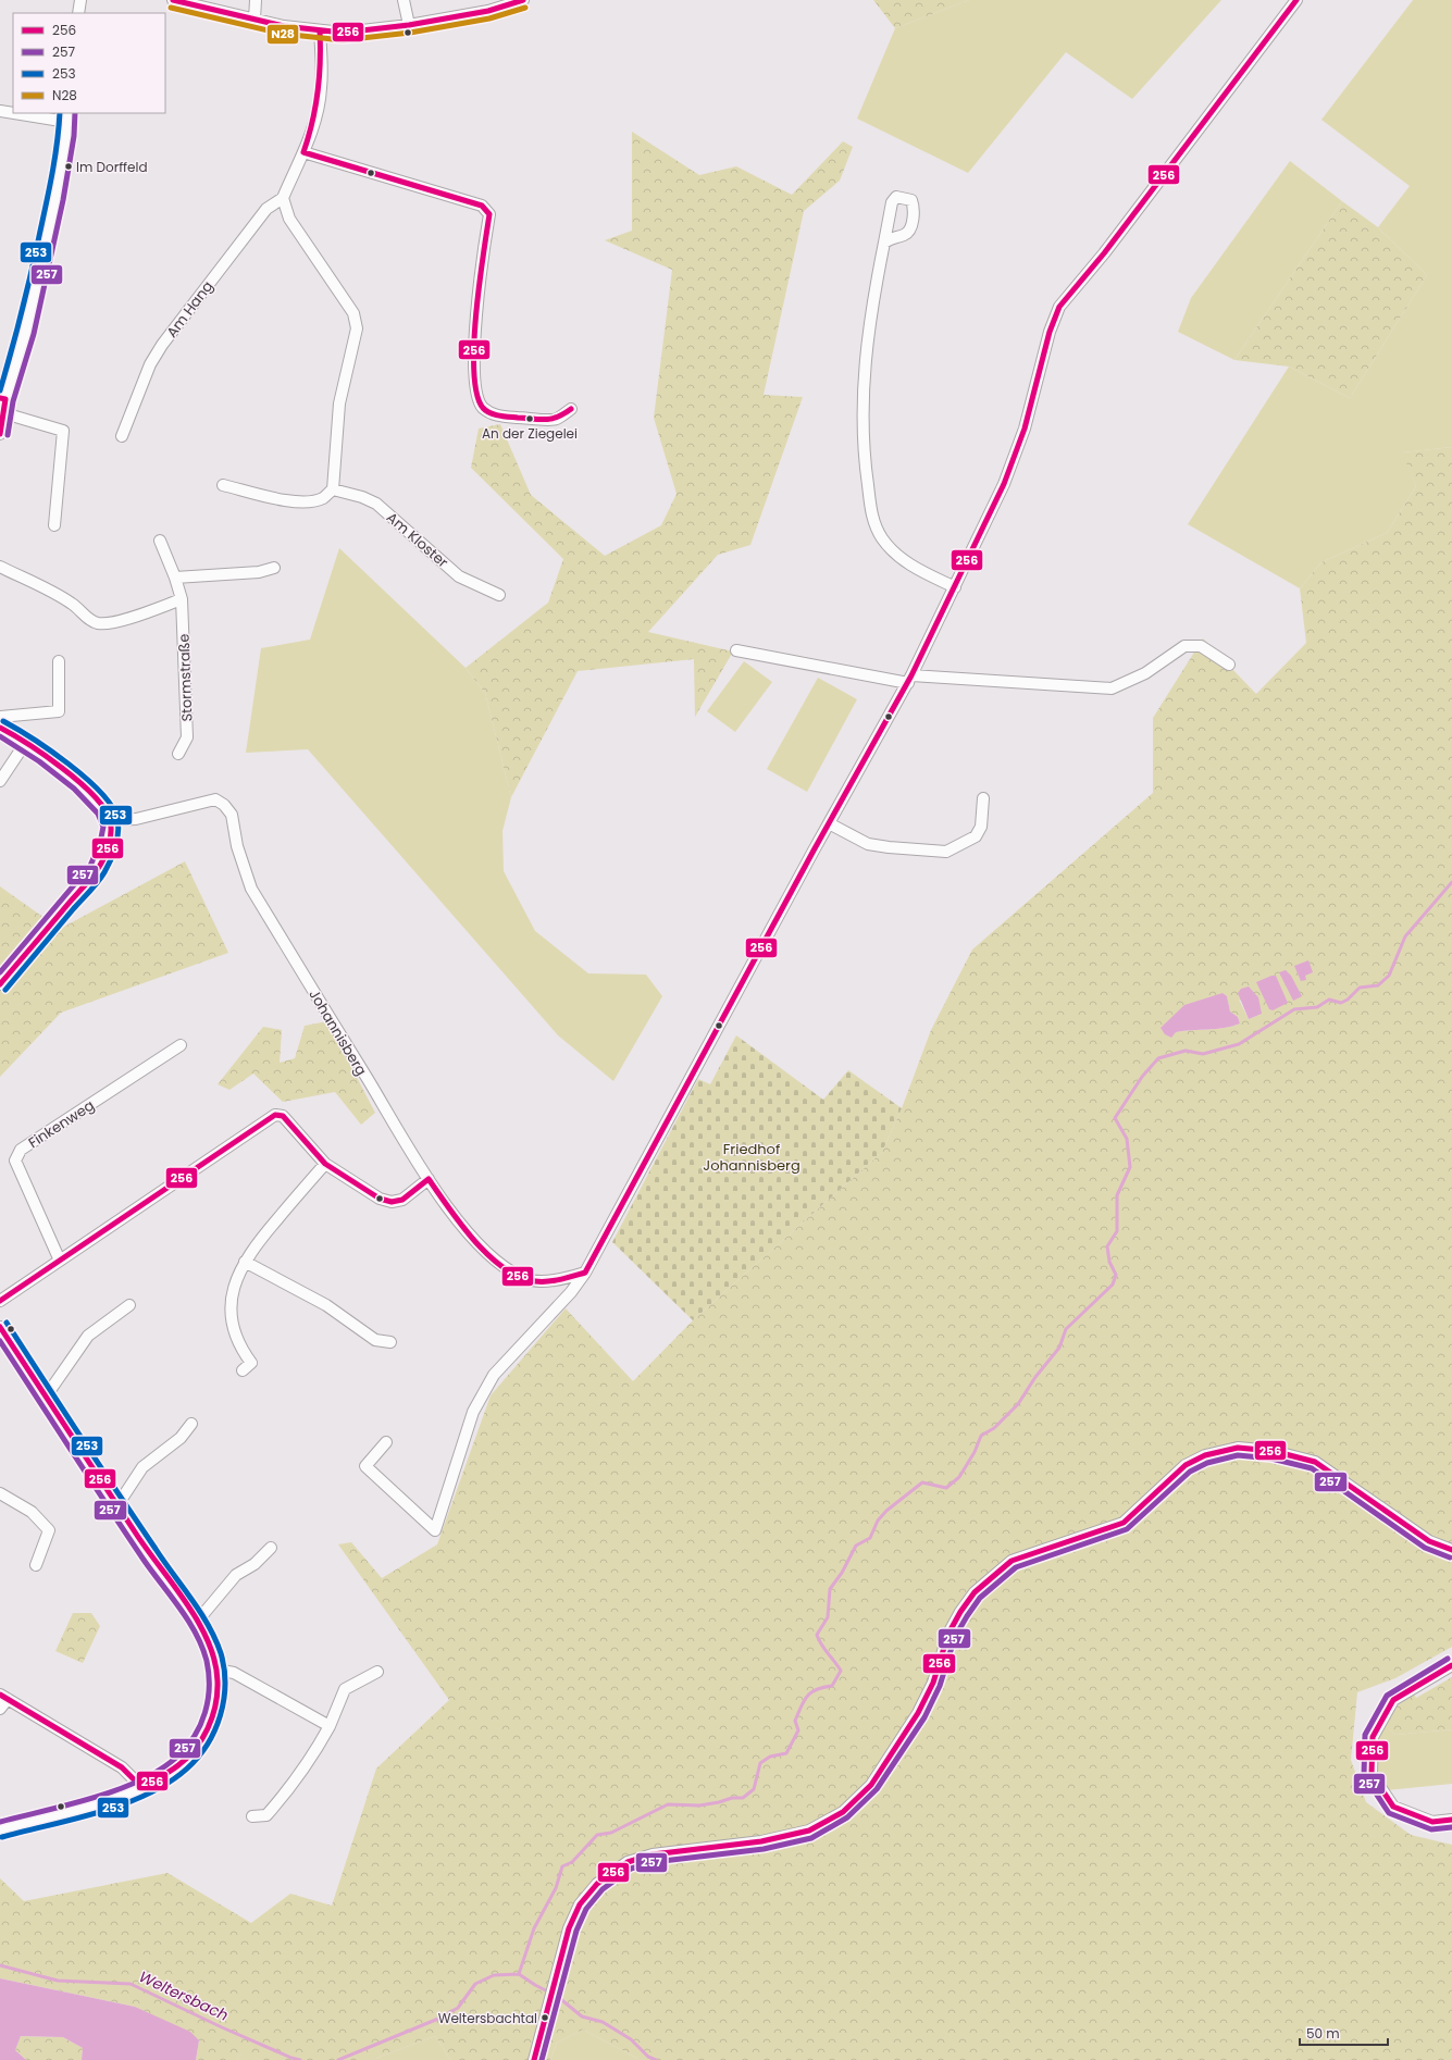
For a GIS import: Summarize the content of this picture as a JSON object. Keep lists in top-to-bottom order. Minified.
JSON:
{"streets":{"street":["Am Hang","Am Kloster","Stormstraße","Johannisberg","Finkenweg"]},"water":["Weltersbach"],"parks":["Friedhof Johannisberg"],"places":["Im Dorffeld","An der Ziegelei","Weltersbachtal"],"lines":["transit line 256","transit line N28","transit line 257","transit line 253"],"legend":["256","257","253","N28"],"scale_bar":"50 m"}
